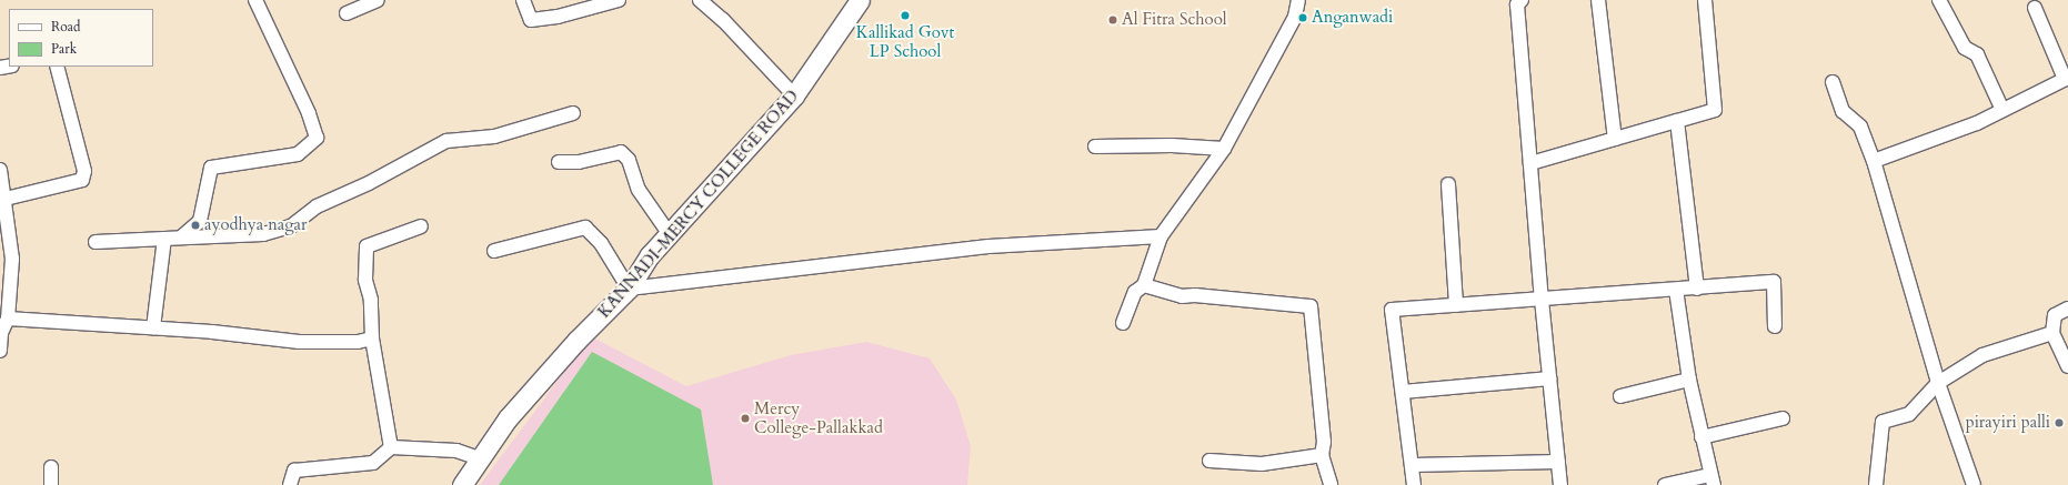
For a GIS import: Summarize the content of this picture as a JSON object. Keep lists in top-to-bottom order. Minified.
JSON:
{"streets":{"main road":["KANNADI-MERCY COLLEGE ROAD"]},"places":["Kallikad Govt LP School","Anganwadi","Al Fitra School","ayodhya nagar","Mercy College-Pallakkad","pirayiri palli"],"legend":["Road","Park"]}
